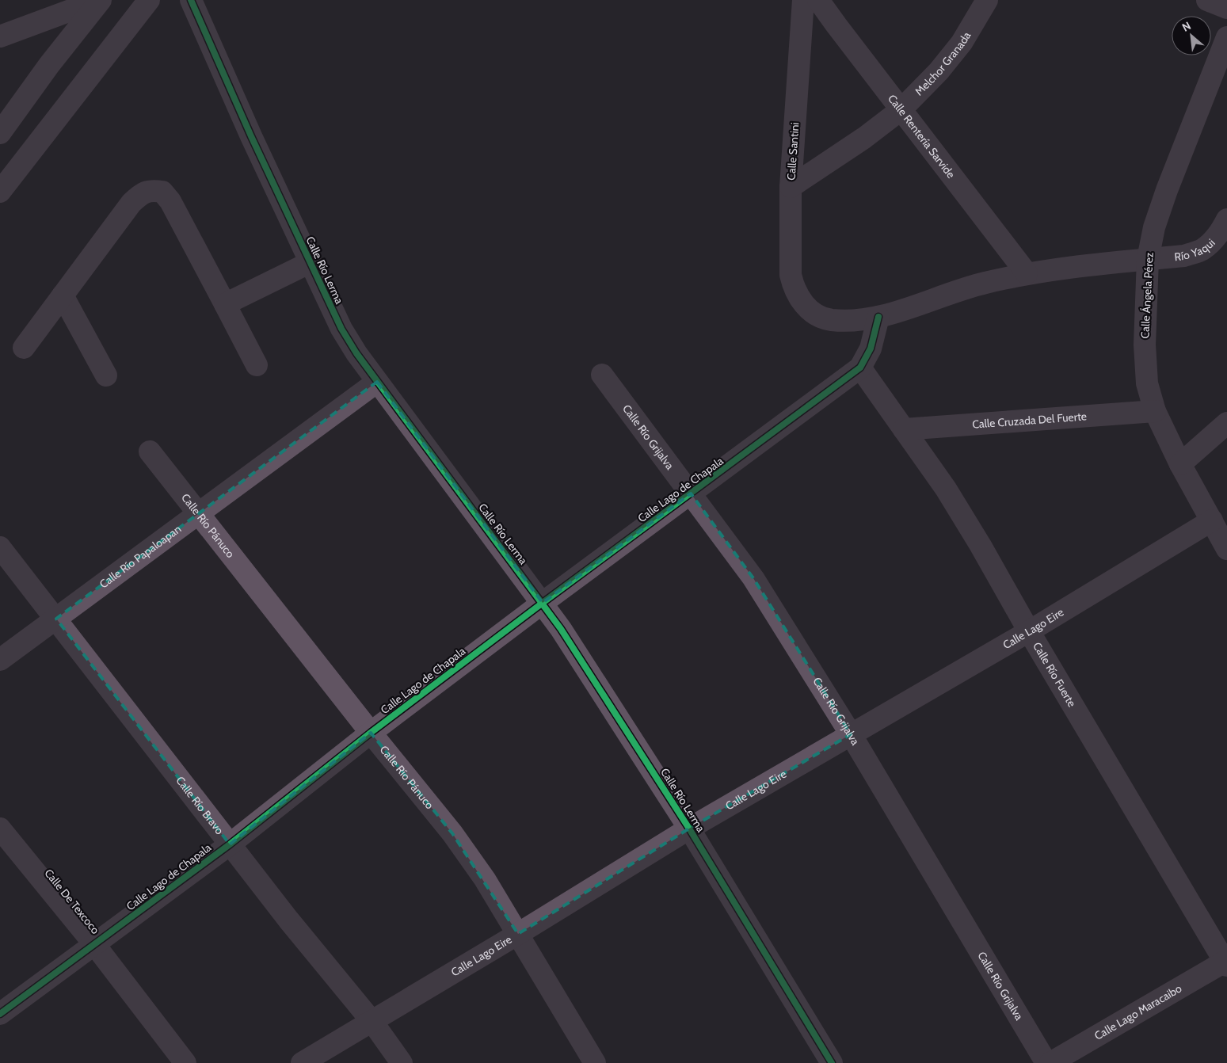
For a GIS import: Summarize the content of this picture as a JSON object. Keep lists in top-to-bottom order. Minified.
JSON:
{"streets":{"street":["Melchor Granada","Calle Rentería Sarvide","Calle Santini","Río Yaqui","Calle Río Lerma","Calle Ángela Pérez","Calle Cruzada Del Fuerte","Calle Río Grijalva","Calle Lago de Chapala","Calle Río Pánuco","Calle Río Papaloapan","Calle Lago Eire","Calle Río Fuerte","Calle Río Bravo","Calle De Texcoco","Calle Lago Maracaibo"]},"crossings":[["Melchor Granada","Calle Rentería Sarvide"],["Melchor Granada","Calle Santini"],["Calle Rentería Sarvide","Río Yaqui"],["Calle Santini","Río Yaqui"],["Río Yaqui","Calle Ángela Pérez"],["Calle Río Lerma","Calle Lago de Chapala"],["Calle Río Lerma","Calle Río Papaloapan"],["Calle Río Lerma","Calle Lago Eire"],["Calle Ángela Pérez","Calle Cruzada Del Fuerte"],["Calle Ángela Pérez","Calle Lago Eire"],["Calle Cruzada Del Fuerte","Calle Río Fuerte"],["Calle Río Grijalva","Calle Lago de Chapala"],["Calle Río Grijalva","Calle Lago Eire"],["Calle Lago de Chapala","Calle Río Pánuco"],["Calle Lago de Chapala","Calle Río Fuerte"],["Calle Lago de Chapala","Calle Río Bravo"],["Calle Lago de Chapala","Calle De Texcoco"],["Calle Río Pánuco","Calle Río Papaloapan"],["Calle Río Pánuco","Calle Lago Eire"],["Calle Río Papaloapan","Calle Río Bravo"],["Calle Lago Eire","Calle Río Fuerte"],["Calle Lago Eire","Calle Río Bravo"],["Calle Río Fuerte","Calle Lago Maracaibo"]],"north":"top left"}
